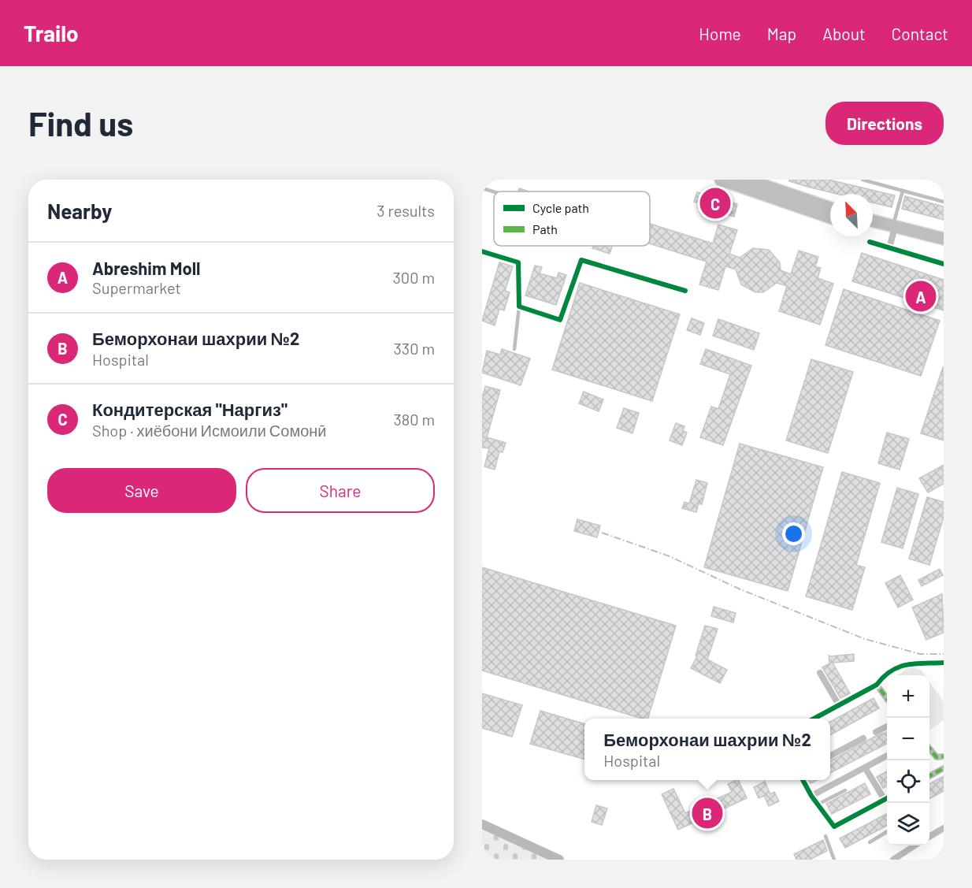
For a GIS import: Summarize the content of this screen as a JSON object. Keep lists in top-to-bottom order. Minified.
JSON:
{"legend":["Cycle path","Path"],"north":"top left","page":{"header":"Trailo","nav":["Home","Map","About","Contact"],"buttons":["Directions",["Save","Share"]],"title":"Find us","heading":["Nearby","3 results"],"pins":["C","A","B"],"list":[{"mark":"A","name":"Abreshim Moll","note":"Supermarket","value":"300 m"},{"mark":"B","name":"Беморхонаи шахрии №2","note":"Hospital","value":"330 m"},{"mark":"C","name":"Кондитерская \"Наргиз\"","note":"Shop · хиёбони Исмоили Сомонӣ","value":"380 m"}],"map_buttons":["+","−"],"popup":["Беморхонаи шахрии №2","Hospital"]}}
